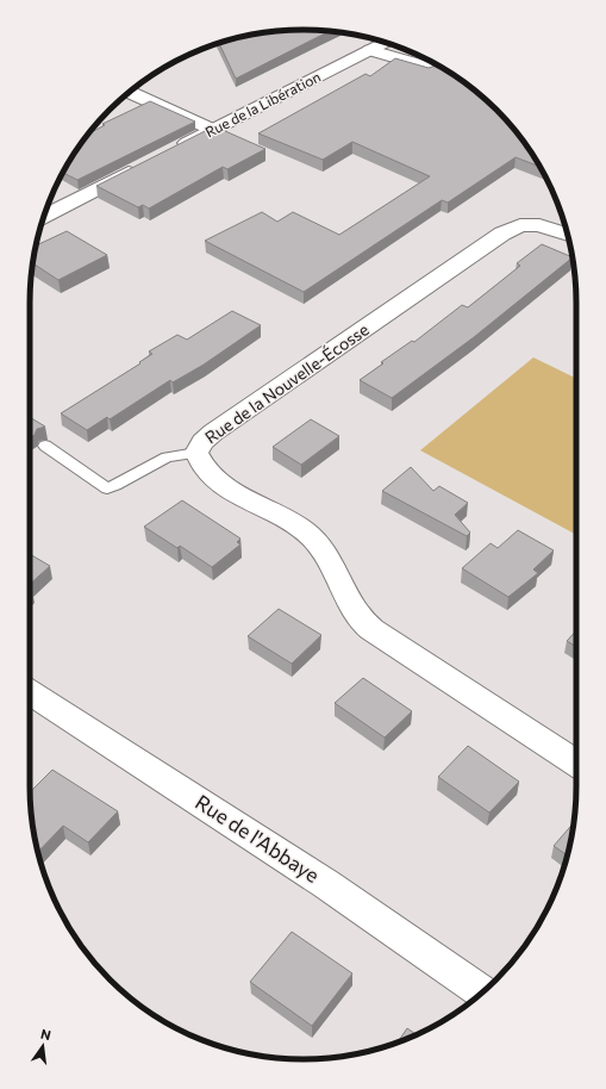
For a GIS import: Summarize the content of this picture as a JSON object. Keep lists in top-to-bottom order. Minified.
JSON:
{"streets":{"street":["Rue de la Libération","Rue de la Nouvelle-Écosse","Rue de l'Abbaye"]},"north":"top"}
